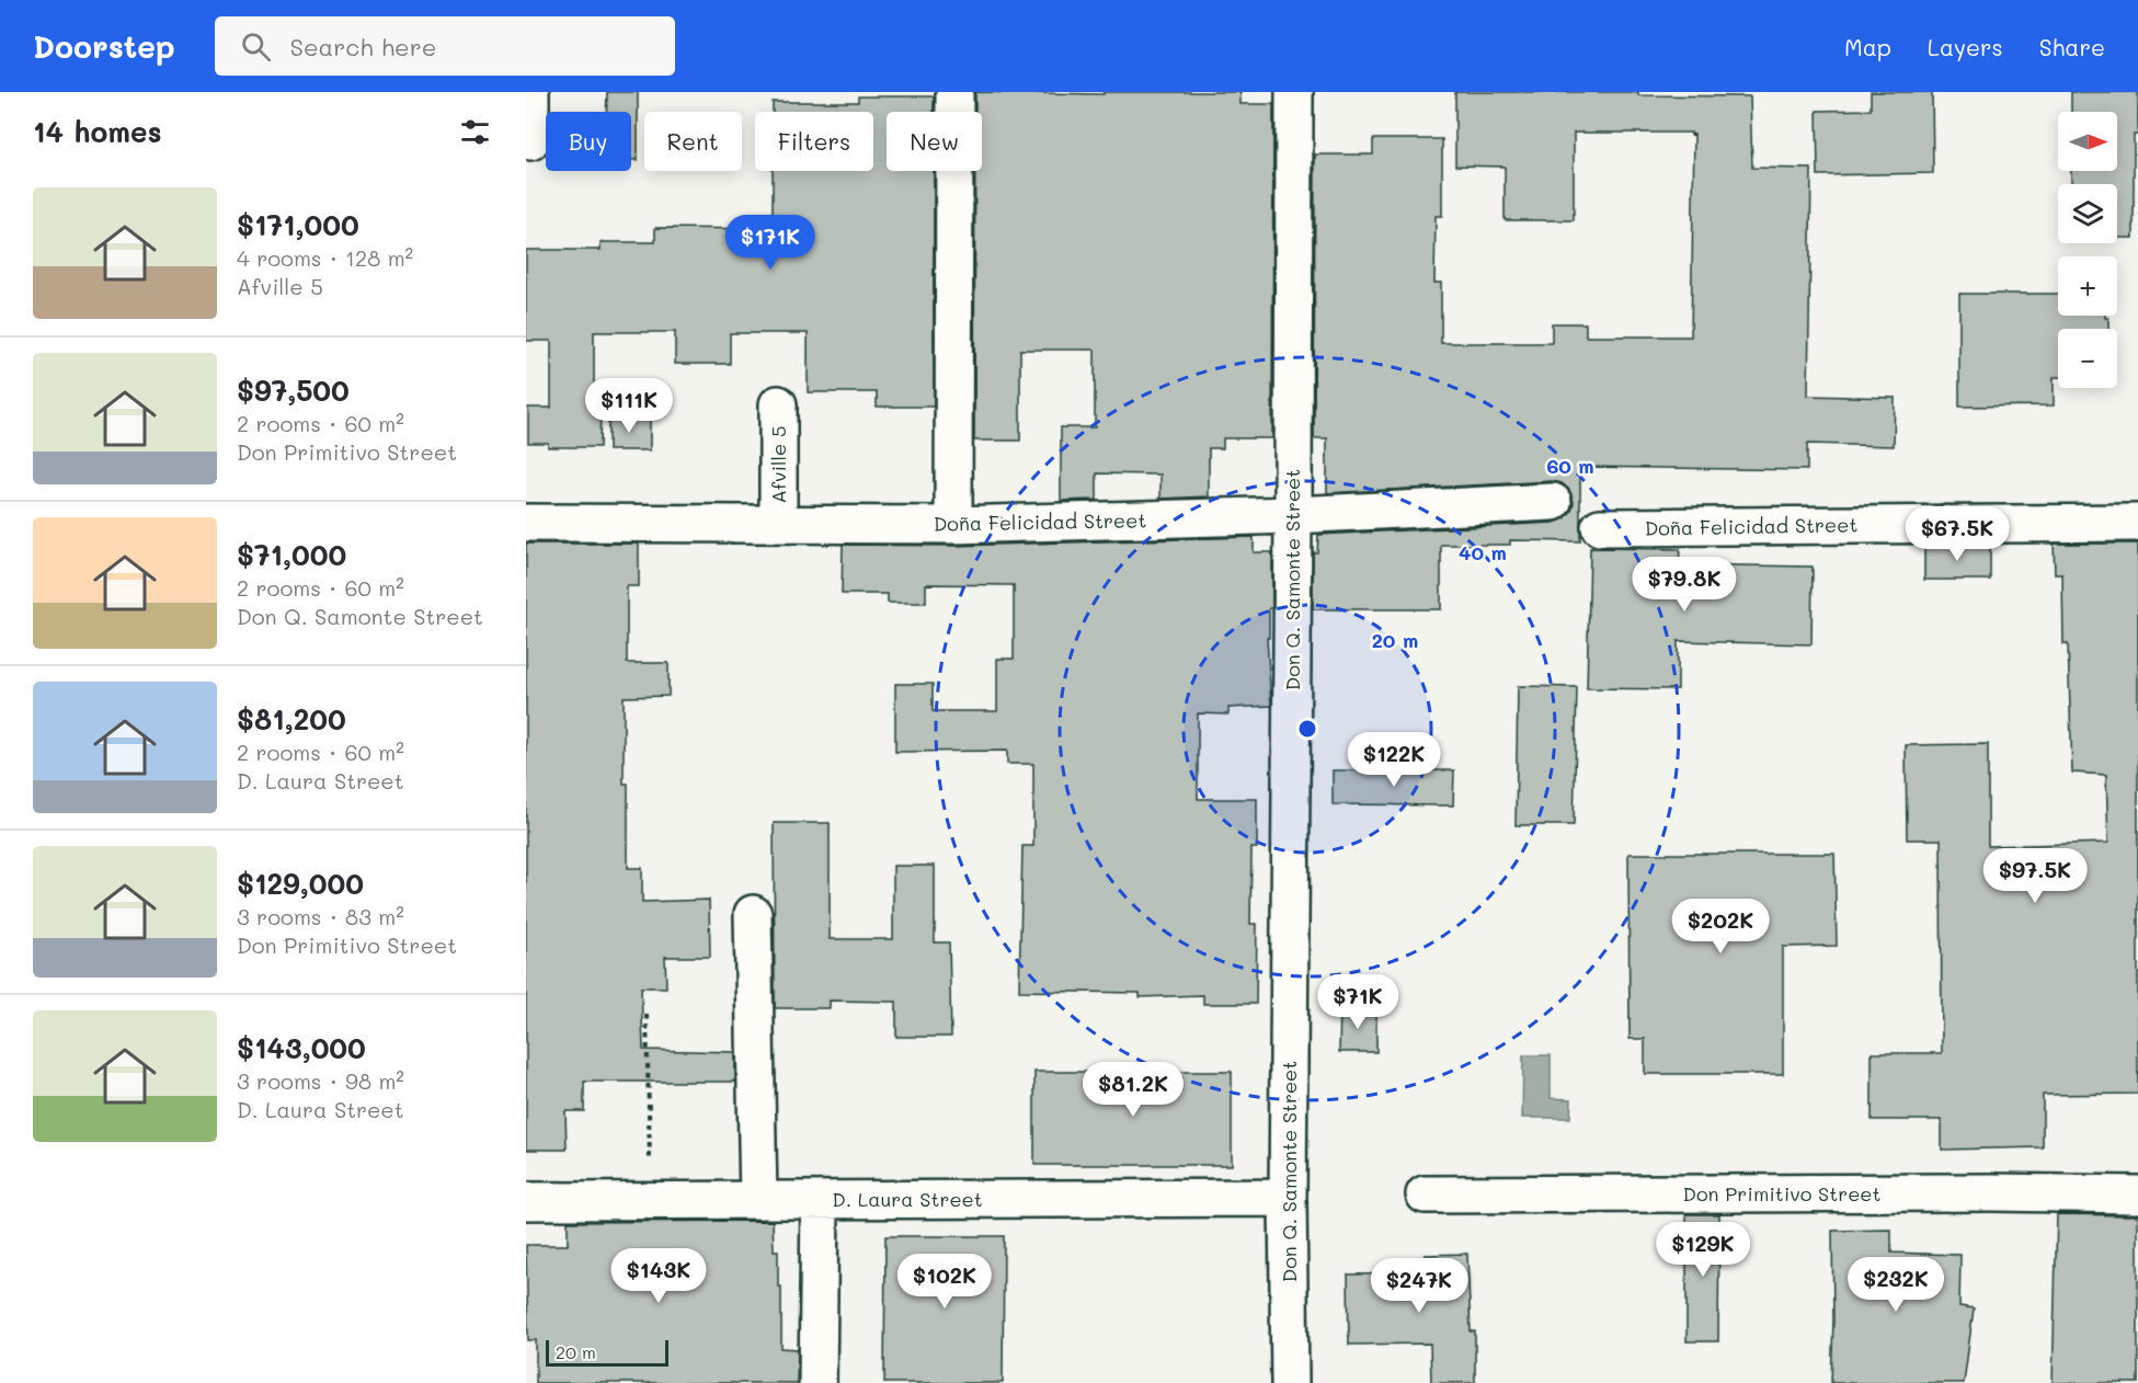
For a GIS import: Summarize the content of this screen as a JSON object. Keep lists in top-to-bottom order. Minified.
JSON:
{"streets":{"street":["Afville 5","Doña Felicidad Street","Don Q. Samonte Street","Don Primitivo Street","D. Laura Street"]},"crossings":[["Afville 5","Doña Felicidad Street"],["Doña Felicidad Street","Don Q. Samonte Street"],["Don Q. Samonte Street","D. Laura Street"]],"scale_bar":"20 m","north":"right","page":{"header":"Doorstep","search":"Search here","nav":["Map","Layers","Share"],"heading":"14 homes","map_buttons":["+","−"],"chip":["Buy","Rent","Filters","New"],"list":[{"name":"$171,000","note":"4 rooms · 128 m² · Afville 5"},{"name":"$97,500","note":"2 rooms · 60 m² · Don Primitivo Street"},{"name":"$71,000","note":"2 rooms · 60 m² · Don Q. Samonte Street"},{"name":"$81,200","note":"2 rooms · 60 m² · D. Laura Street"},{"name":"$129,000","note":"3 rooms · 83 m² · Don Primitivo Street"},{"name":"$143,000","note":"3 rooms · 98 m² · D. Laura Street"}],"price":["$171K","$111K","$67.5K","$79.8K","$122K","$97.5K","$202K","$71K","$81.2K","$129K","$143K","$102K","$232K","$247K"],"scale":"20 m"},"rings":["60 m","40 m","20 m"]}
